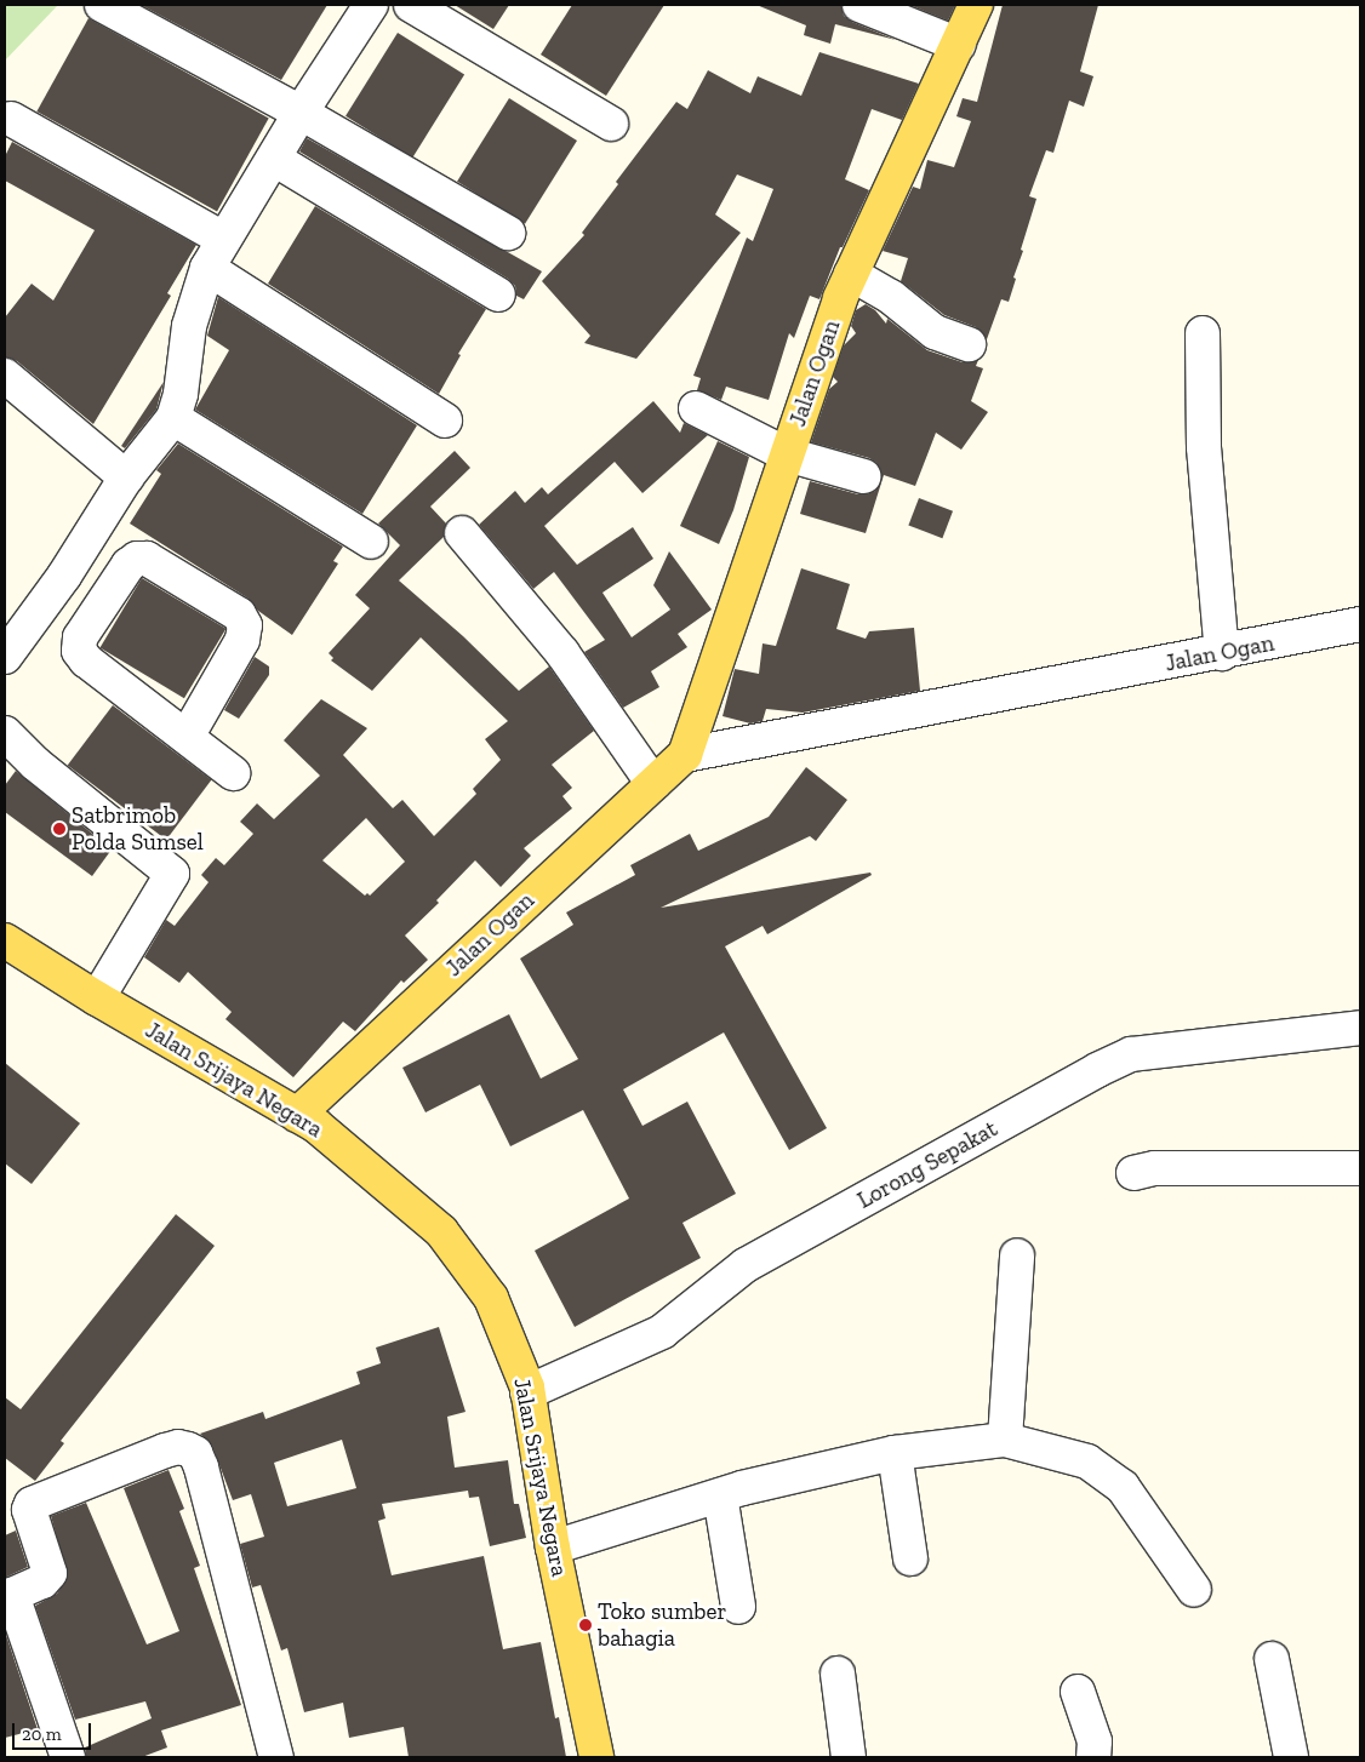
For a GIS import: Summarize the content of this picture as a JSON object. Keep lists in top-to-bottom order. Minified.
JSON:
{"streets":{"main road":["Jalan Ogan","Jalan Srijaya Negara"],"street":["Lorong Sepakat"]},"crossings":[["Jalan Ogan","Jalan Srijaya Negara"],["Jalan Srijaya Negara","Lorong Sepakat"]],"places":["Satbrimob Polda Sumsel","Toko sumber bahagia"],"scale_bar":"20 m"}
